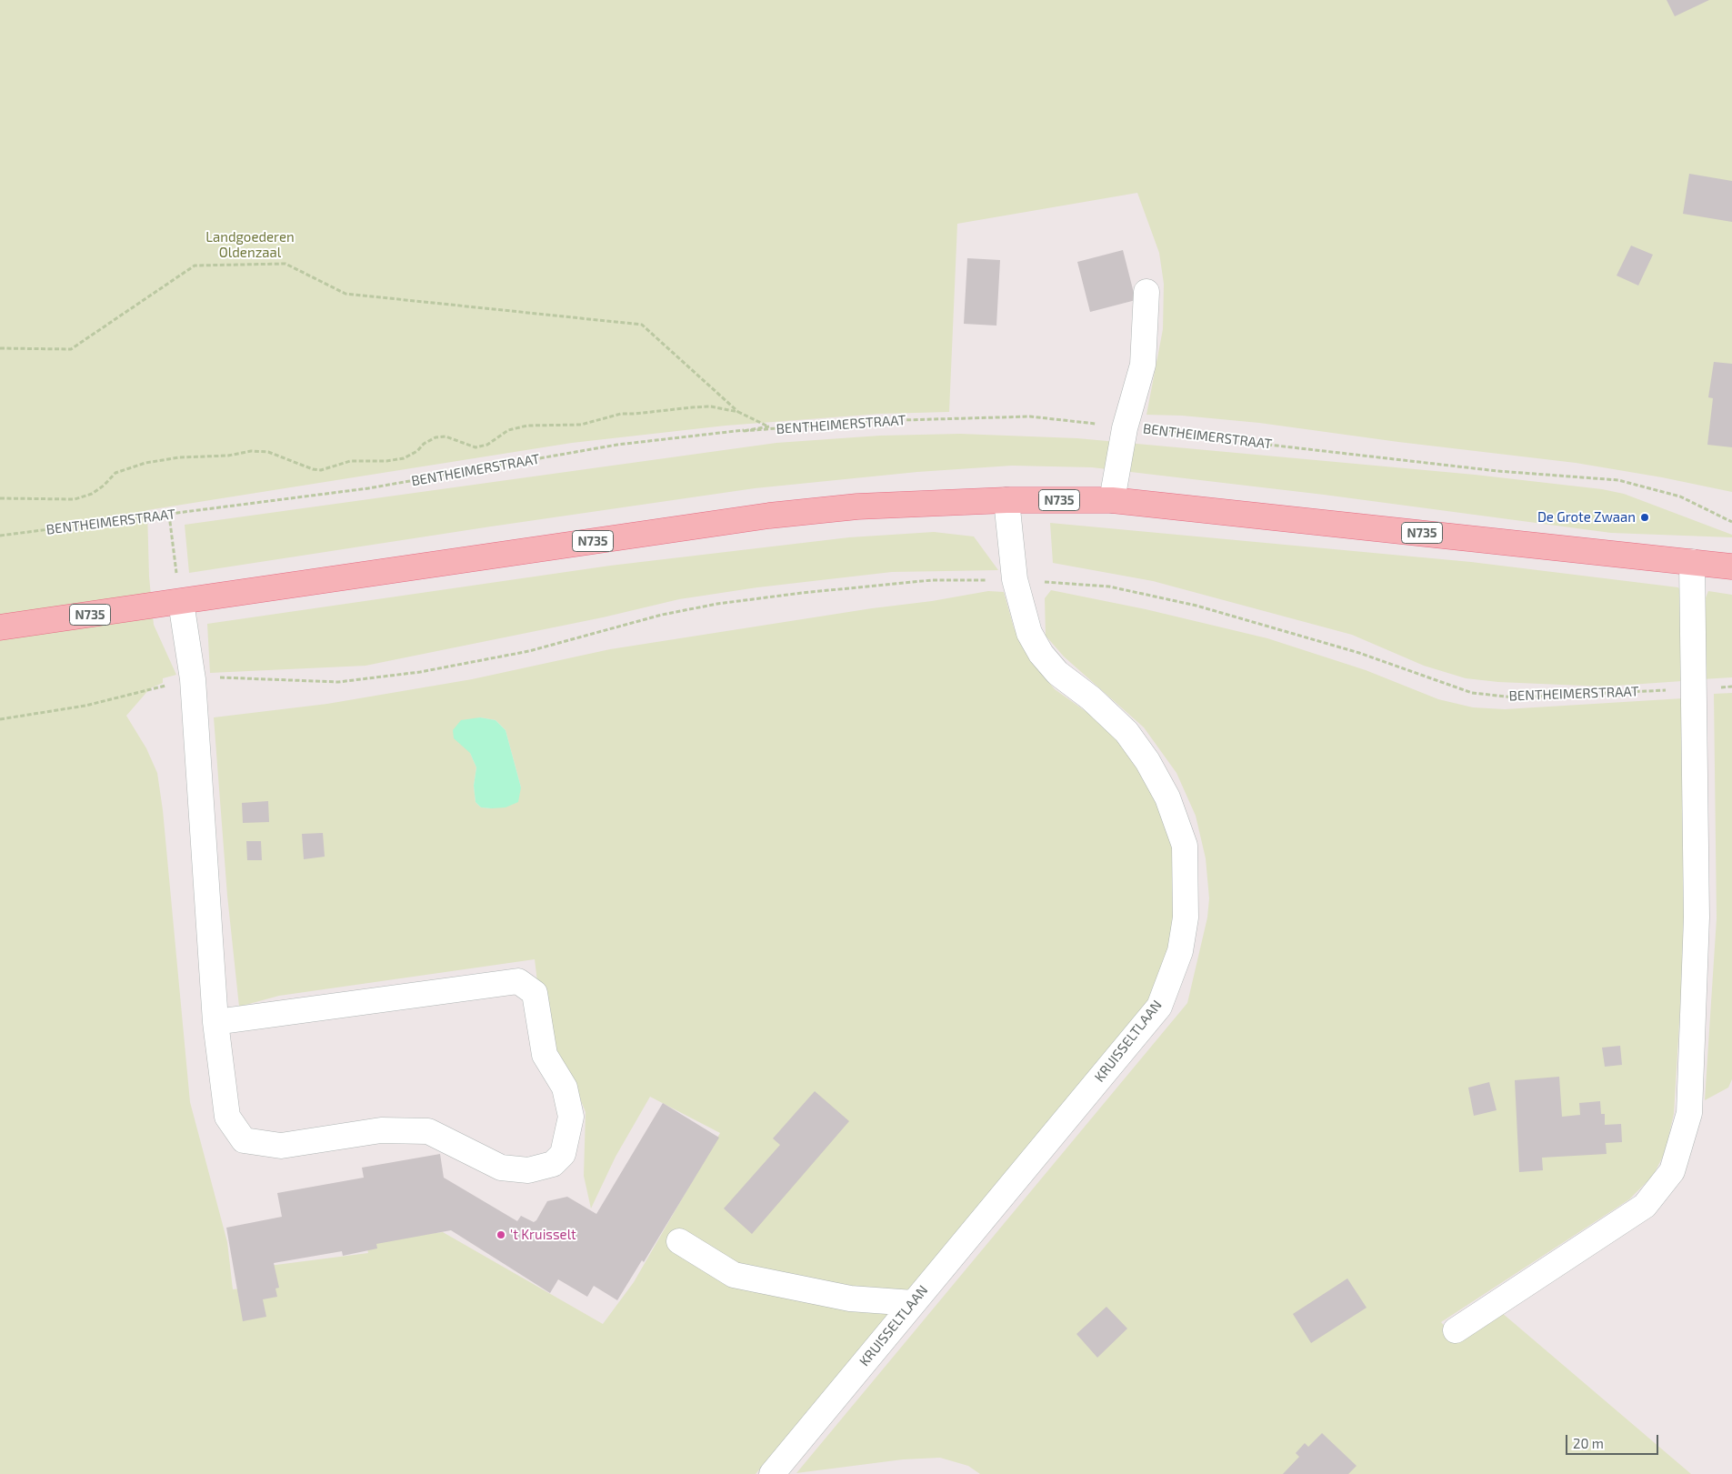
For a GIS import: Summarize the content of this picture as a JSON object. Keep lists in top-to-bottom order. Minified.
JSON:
{"streets":{"main road":["N735"],"street":["KRUISSELTLAAN"],"path":["BENTHEIMERSTRAAT"]},"crossings":[["BENTHEIMERSTRAAT","KRUISSELTLAAN"],["N735","KRUISSELTLAAN"]],"parks":["Landgoederen Oldenzaal"],"places":["De Grote Zwaan","'t Kruisselt"],"scale_bar":"20 m"}
